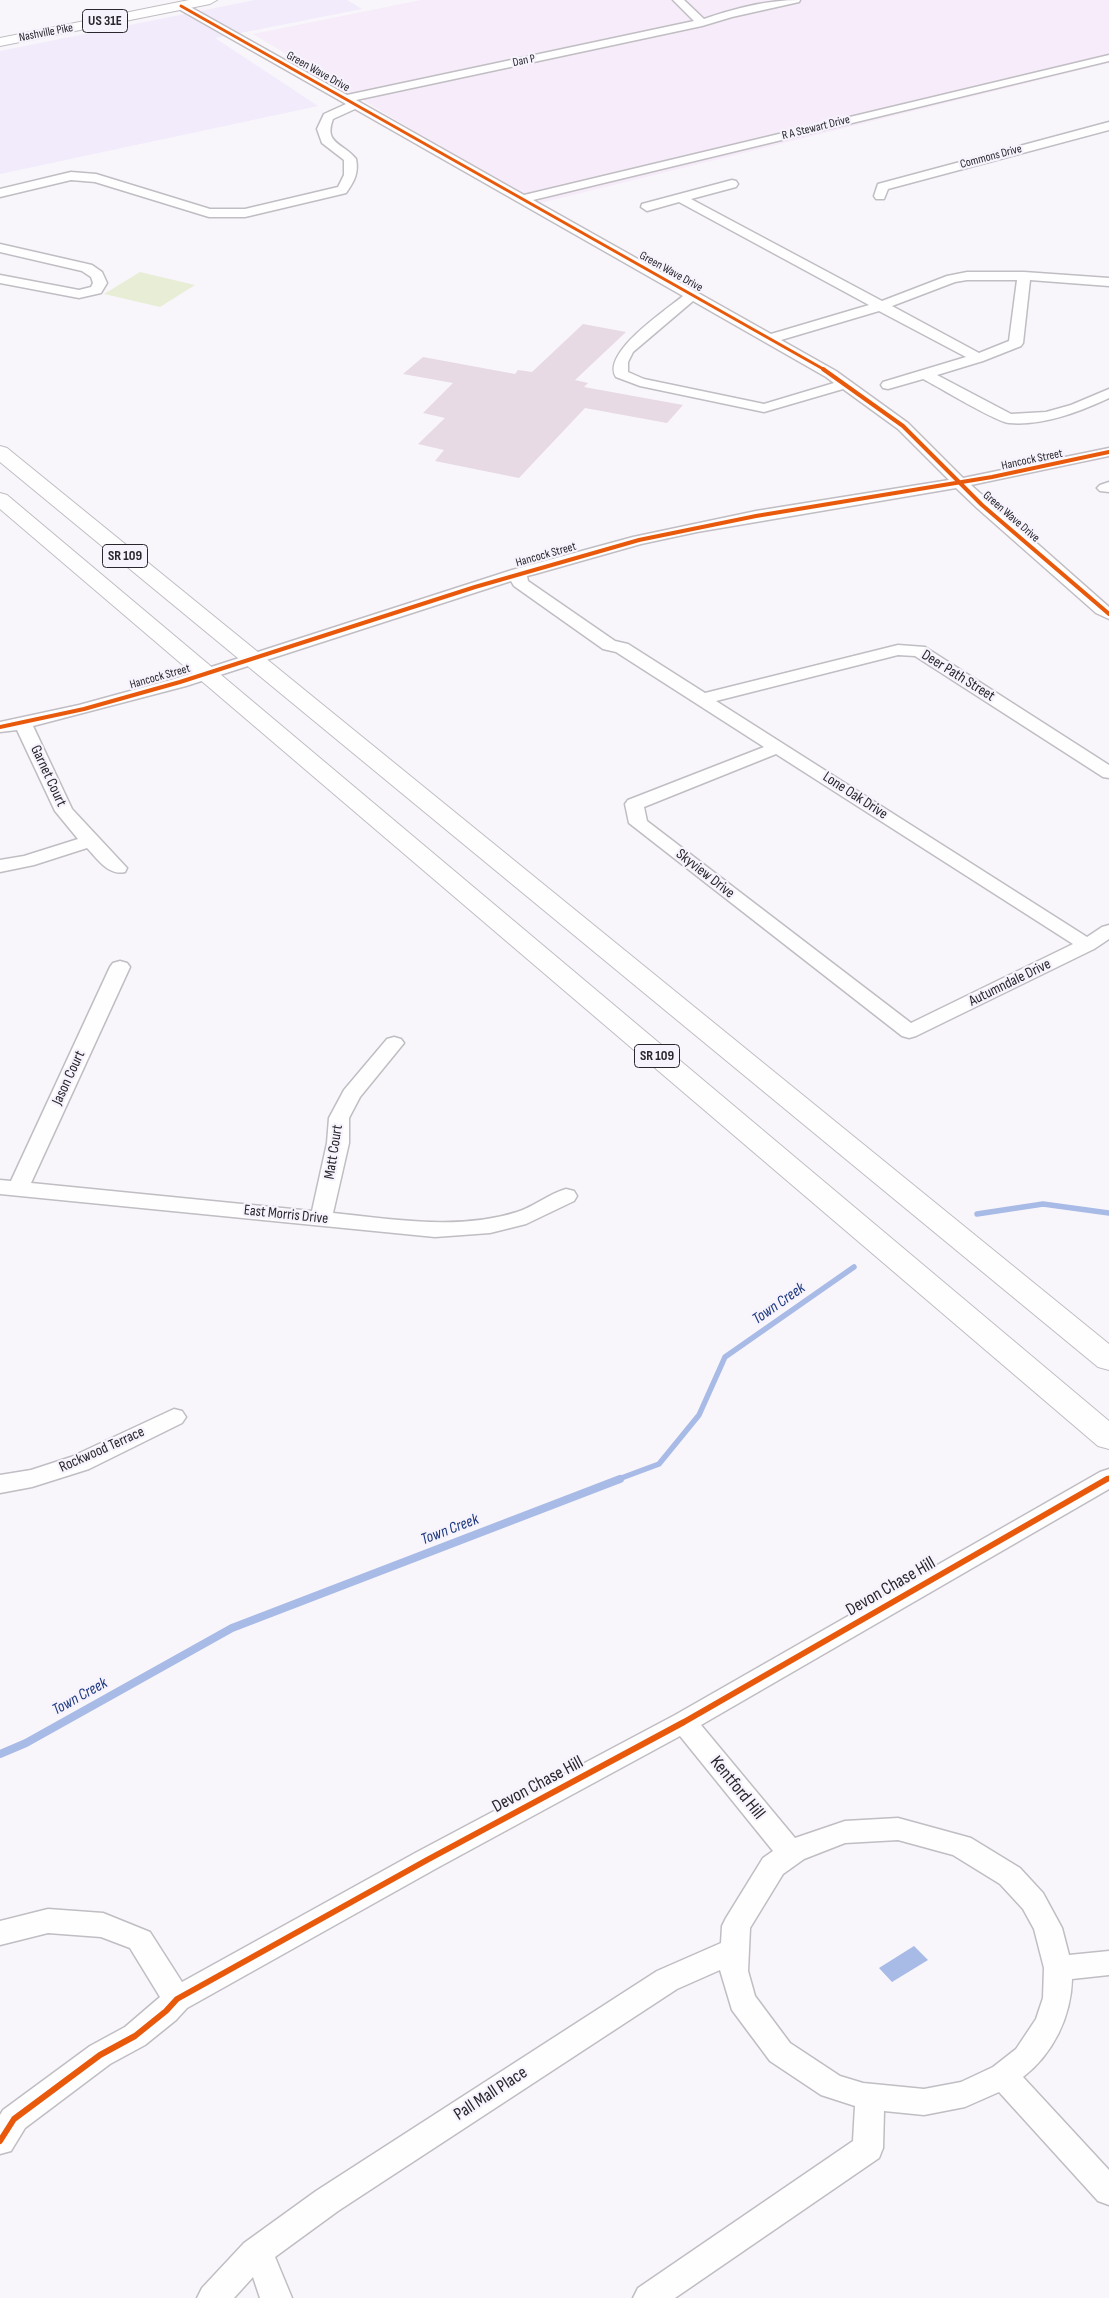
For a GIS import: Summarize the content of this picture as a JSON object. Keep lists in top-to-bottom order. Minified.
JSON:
{"streets":{"main road":["US 31E","Nashville Pike","SR 109"],"street":["Dan P","Green Wave Drive","R A Stewart Drive","Commons Drive","Hancock Street","Deer Path Street","Garnet Court","Lone Oak Drive","Skyview Drive","Autumndale Drive","Jason Court","Matt Court","East Morris Drive","Rockwood Terrace","Devon Chase Hill","Kentford Hill","Pall Mall Place"]},"crossings":[["Nashville Pike","Green Wave Drive"],["Dan P","Green Wave Drive"],["Green Wave Drive","R A Stewart Drive"],["Green Wave Drive","Hancock Street"],["Hancock Street","SR 109"],["Hancock Street","Garnet Court"],["Hancock Street","Lone Oak Drive"],["Deer Path Street","Lone Oak Drive"],["Lone Oak Drive","Skyview Drive"],["Lone Oak Drive","Autumndale Drive"],["Skyview Drive","Autumndale Drive"],["Jason Court","East Morris Drive"],["Matt Court","East Morris Drive"],["Devon Chase Hill","Kentford Hill"]],"water":["Town Creek"]}
